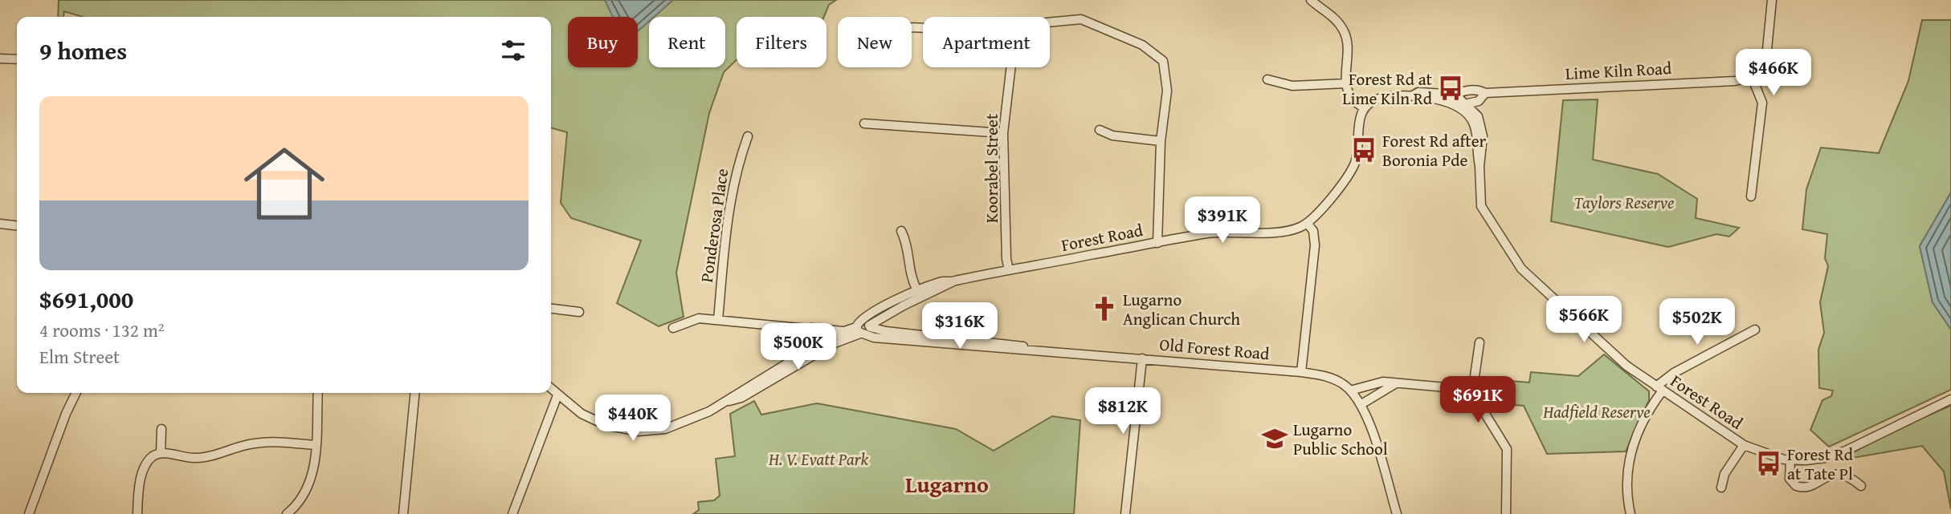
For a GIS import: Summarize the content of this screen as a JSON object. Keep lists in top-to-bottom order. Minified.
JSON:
{"streets":{"street":["Lime Kiln Road","Koorabel Street","Ponderosa Place","Forest Road","Old Forest Road"]},"crossings":[["Lime Kiln Road","Forest Road"],["Koorabel Street","Forest Road"],["Forest Road","Old Forest Road"]],"districts":["Lugarno"],"parks":["Taylors Reserve","Hadfield Reserve","H. V. Evatt Park"],"places":{"bus stop":["Forest Rd at Lime Kiln Rd","Forest Rd after Boronia Pde","Forest Rd at Tate Pl"],"church":["Lugarno Anglican Church"],"school or university":["Lugarno Public School"]},"page":{"chip":["Buy","Rent","Filters","New","Apartment"],"heading":"9 homes","price":["$466K","$391K","$566K","$502K","$316K","$500K","$691K","$812K","$440K"],"list":[{"name":"$691,000","note":"4 rooms · 132 m² · Elm Street"}]}}
